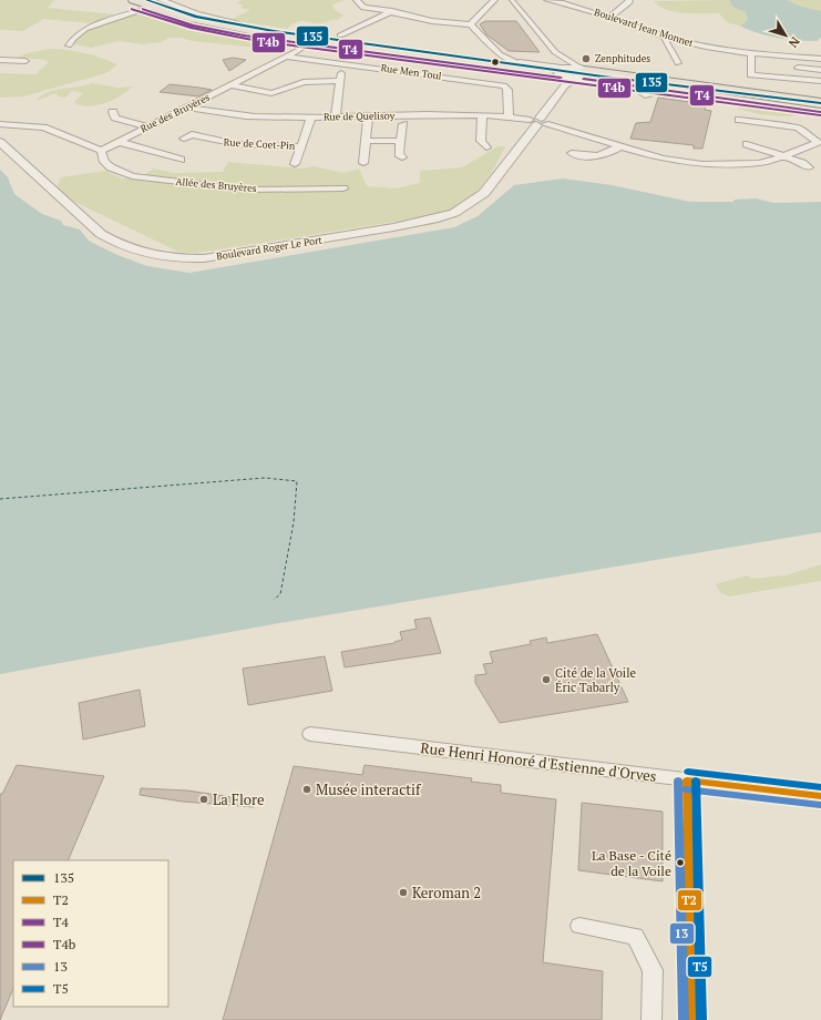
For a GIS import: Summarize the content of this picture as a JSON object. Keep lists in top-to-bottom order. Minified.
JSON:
{"streets":{"street":["Boulevard Jean Monnet","Rue Men Toul","Rue des Bruyères","Rue de Quelisoy","Rue de Coet-Pin","Allée des Bruyères","Boulevard Roger Le Port","Rue Henri Honoré d'Estienne d'Orves"]},"crossings":[["Rue Men Toul","Rue des Bruyères"],["Rue Men Toul","Rue de Quelisoy"],["Rue des Bruyères","Rue de Quelisoy"],["Rue des Bruyères","Allée des Bruyères"],["Rue de Quelisoy","Boulevard Roger Le Port"]],"places":["Zenphitudes","Cité de la Voile Éric Tabarly","Musée interactif","La Flore","La Base - Cité de la Voile","Keroman 2"],"lines":["transit line 135","transit line T4","transit line T4b","transit line T5","transit line T2","transit line 13"],"legend":["135","T2","T4","T4b","13","T5"],"north":"bottom right"}
